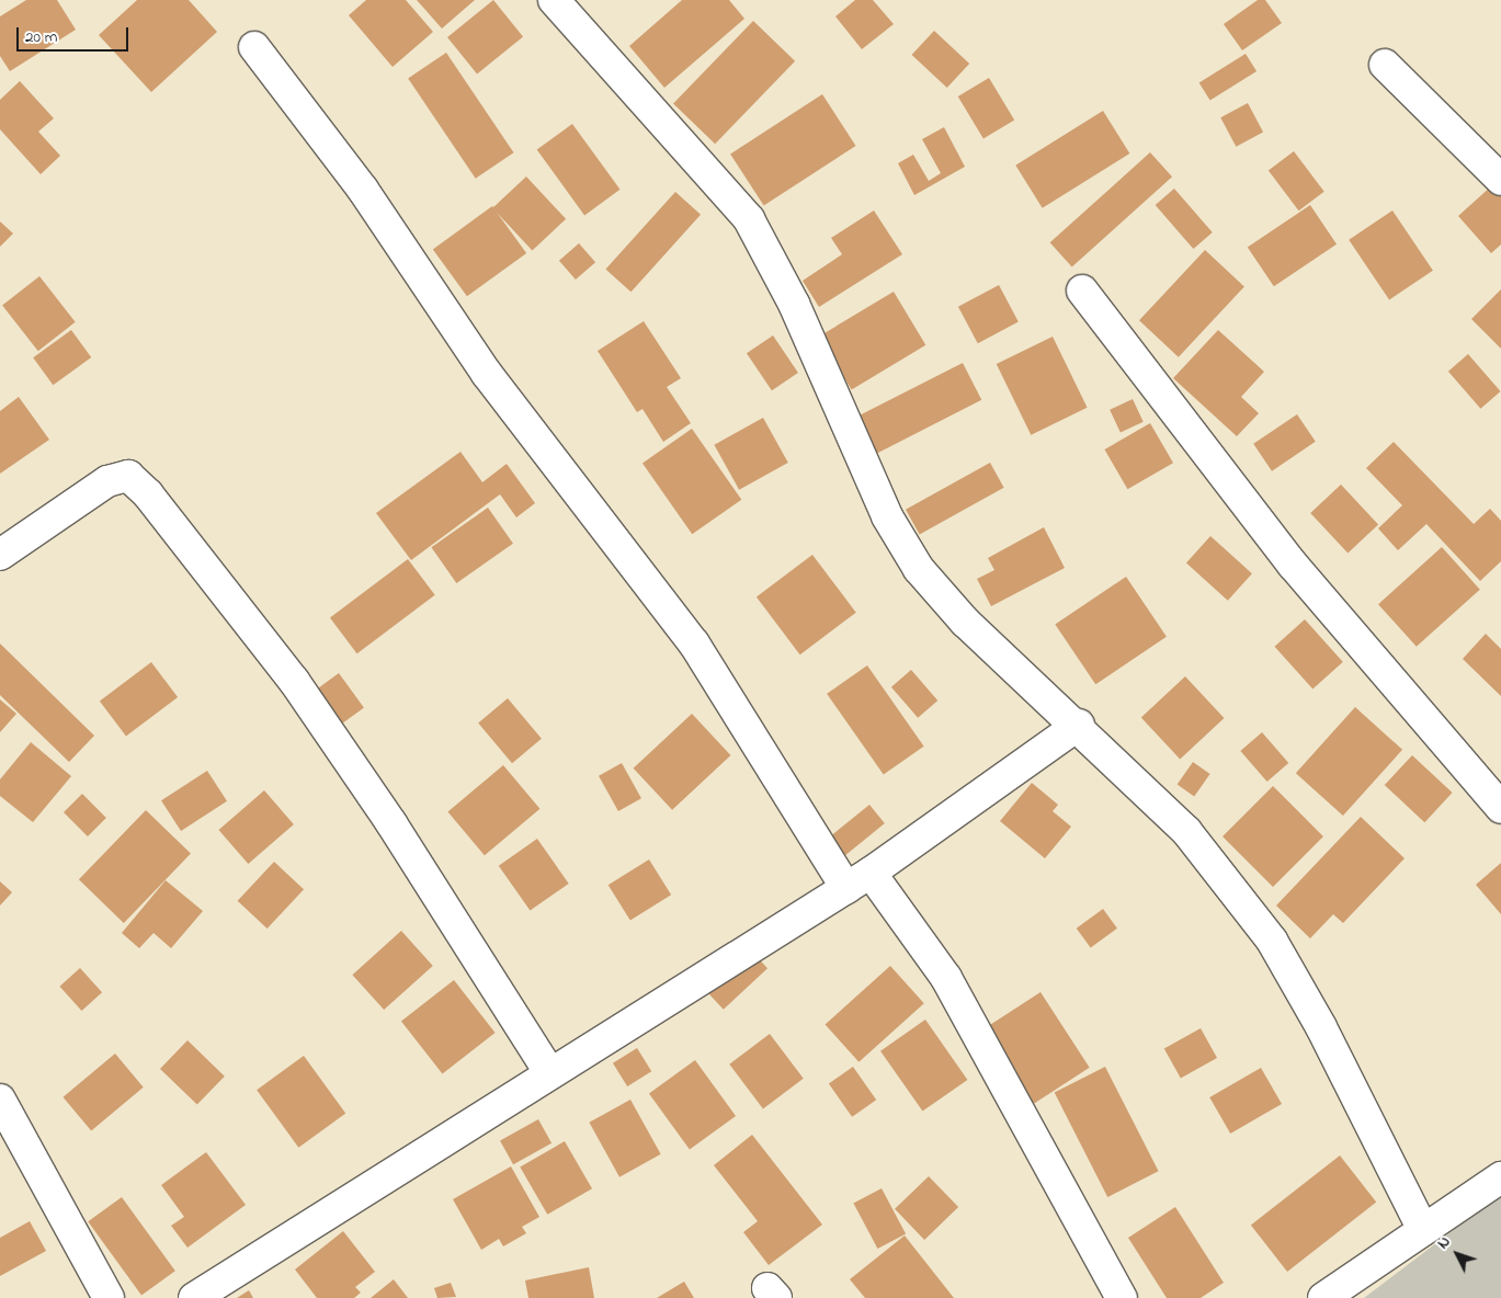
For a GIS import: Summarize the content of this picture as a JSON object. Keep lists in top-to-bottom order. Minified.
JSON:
{"scale_bar":"20 m","north":"top left"}
